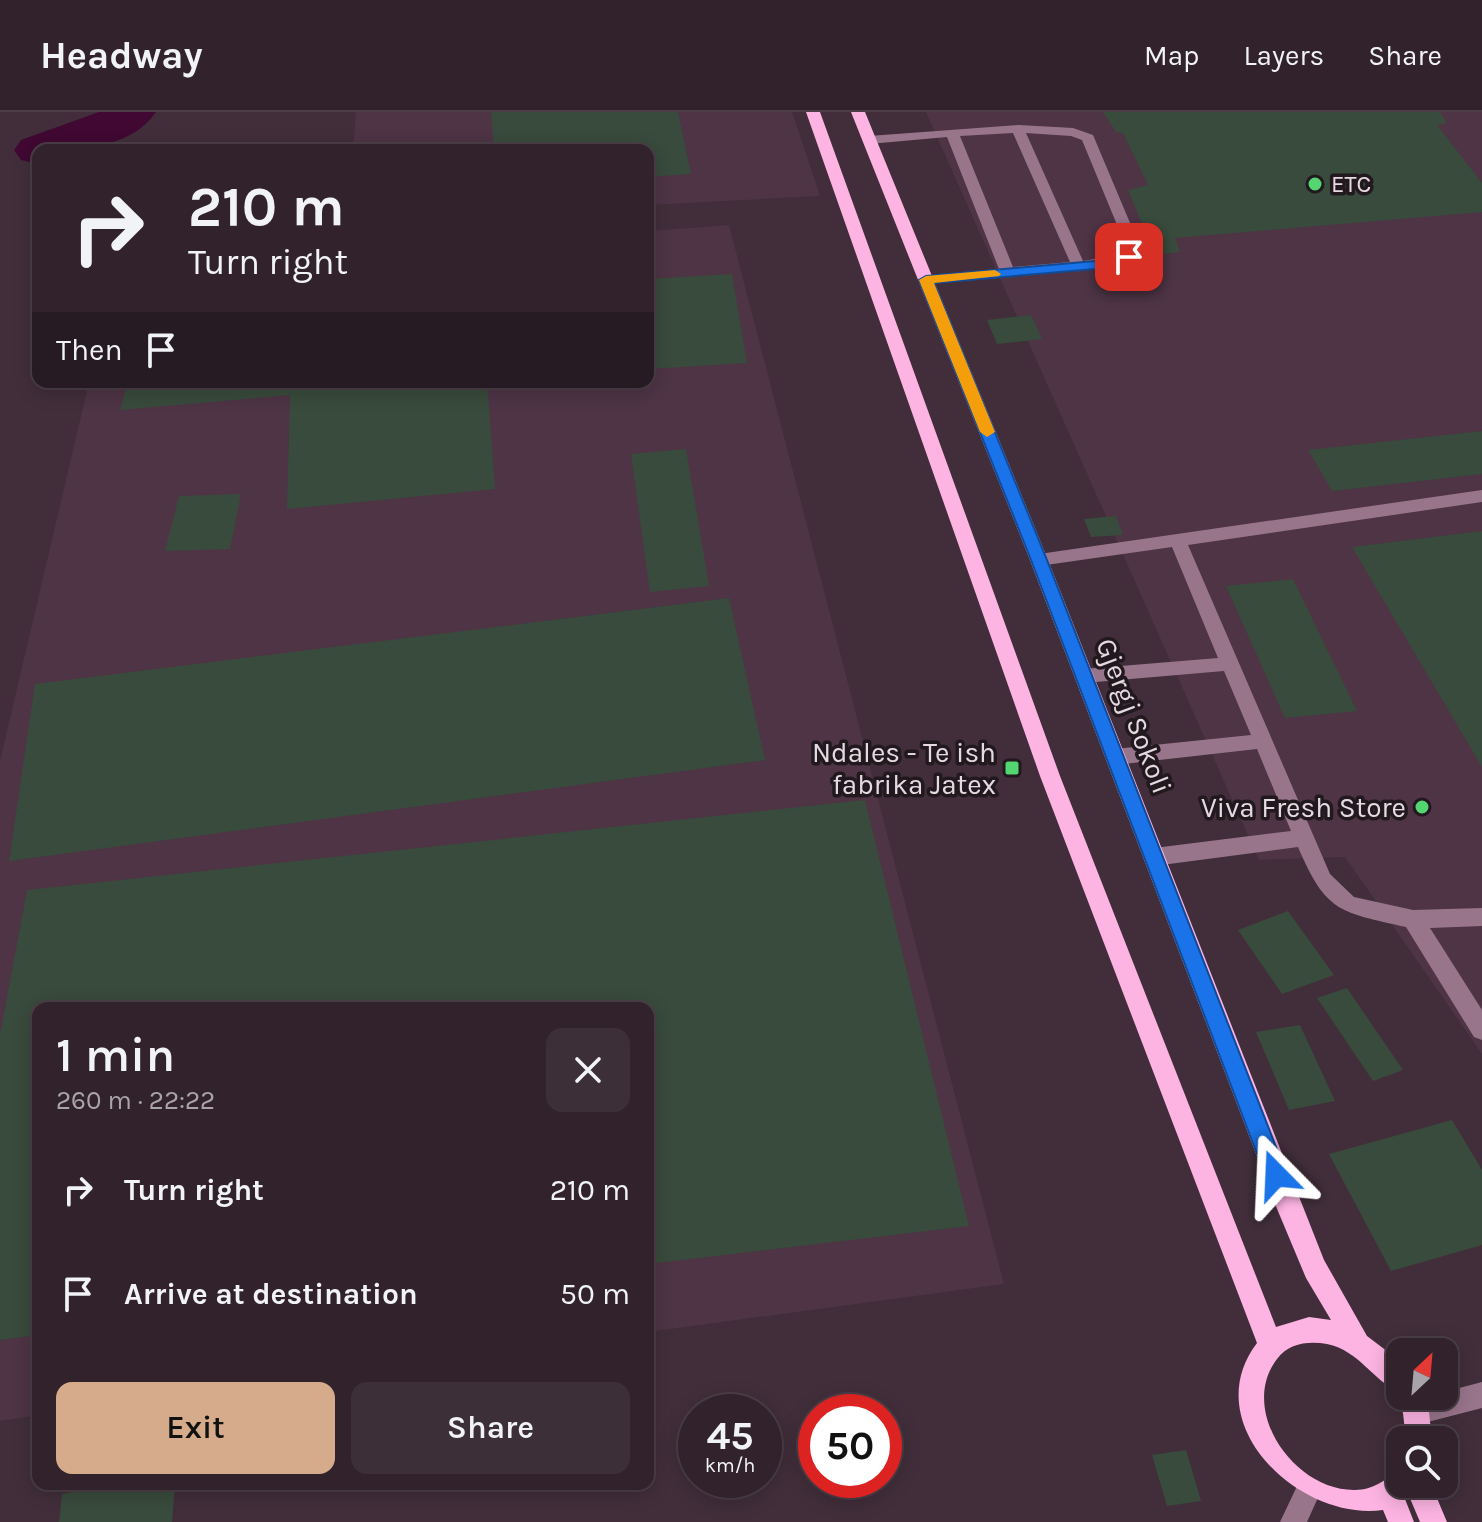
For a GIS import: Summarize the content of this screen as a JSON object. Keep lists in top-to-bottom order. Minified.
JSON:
{"streets":{"main road":["Gjergj Sokoli"]},"places":{"other":["ETC","Viva Fresh Store"],"transit":["Ndales - Te ish fabrika Jatex"]},"north":"top right","page":{"header":"Headway","nav":["Map","Layers","Share"],"turn":["210 m","Turn right"],"then":"Then","heading":["1 min","260 m · 22:22"],"list":[{"name":"Turn right","value":"210 m"},{"name":"Arrive at destination","value":"50 m"}],"buttons":["Exit","Share"],"speed":"45 km/h","limit":"50"}}
